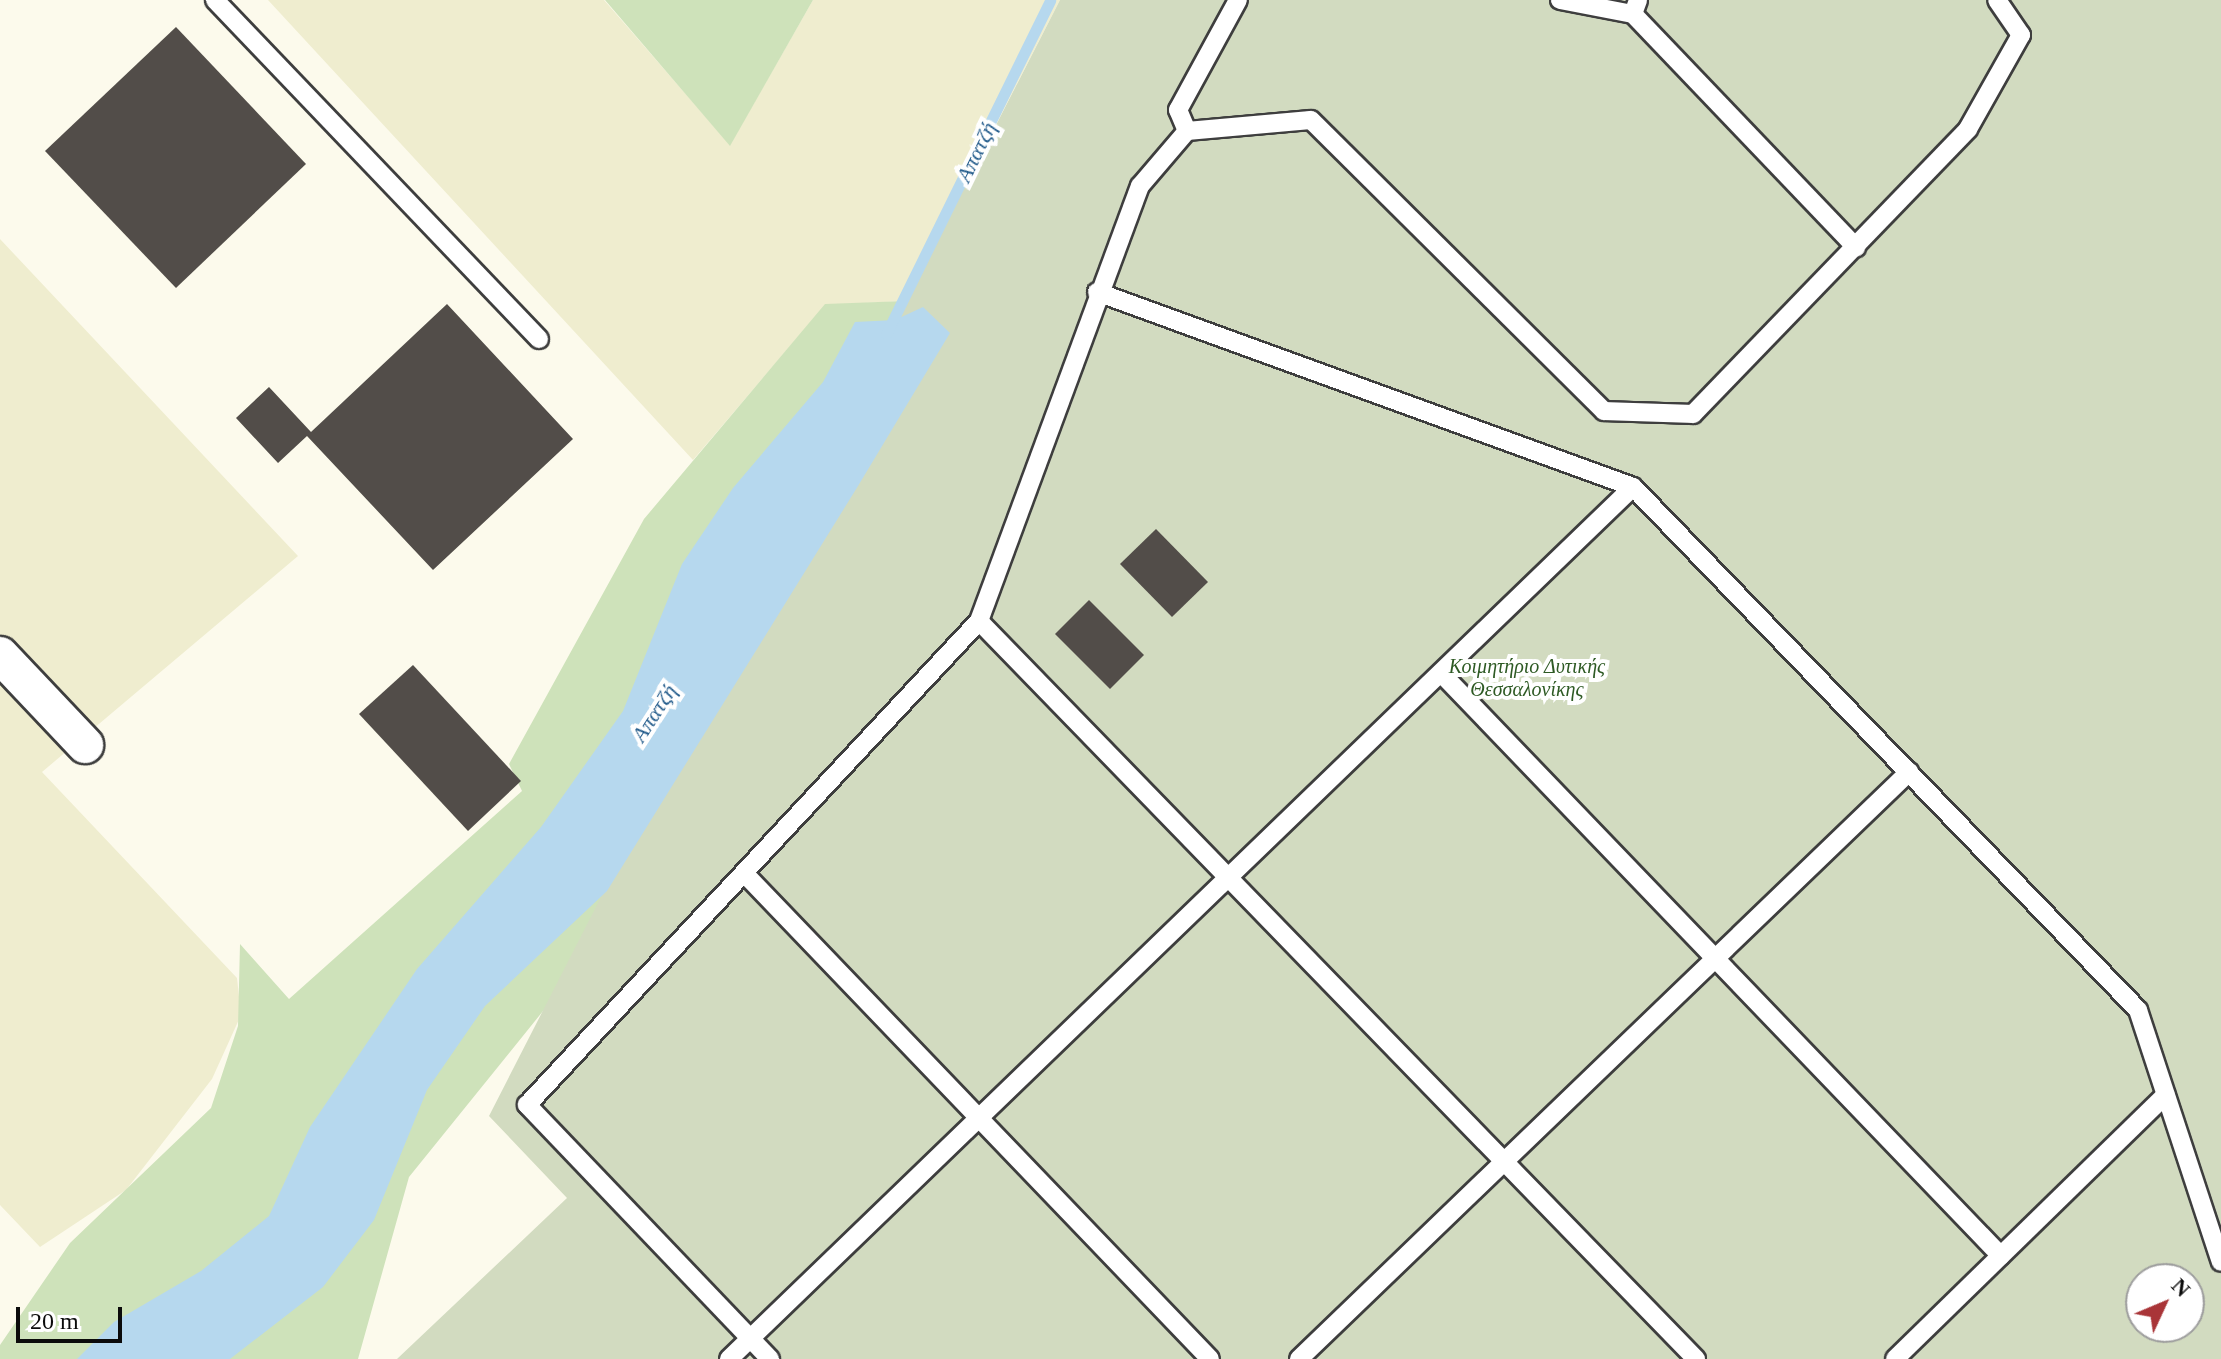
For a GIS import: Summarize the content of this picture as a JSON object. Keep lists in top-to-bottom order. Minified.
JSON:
{"water":["Απατζή"],"parks":["Κοιμητήριο Δυτικής Θεσσαλονίκης"],"scale_bar":"20 m","north":"top right"}
